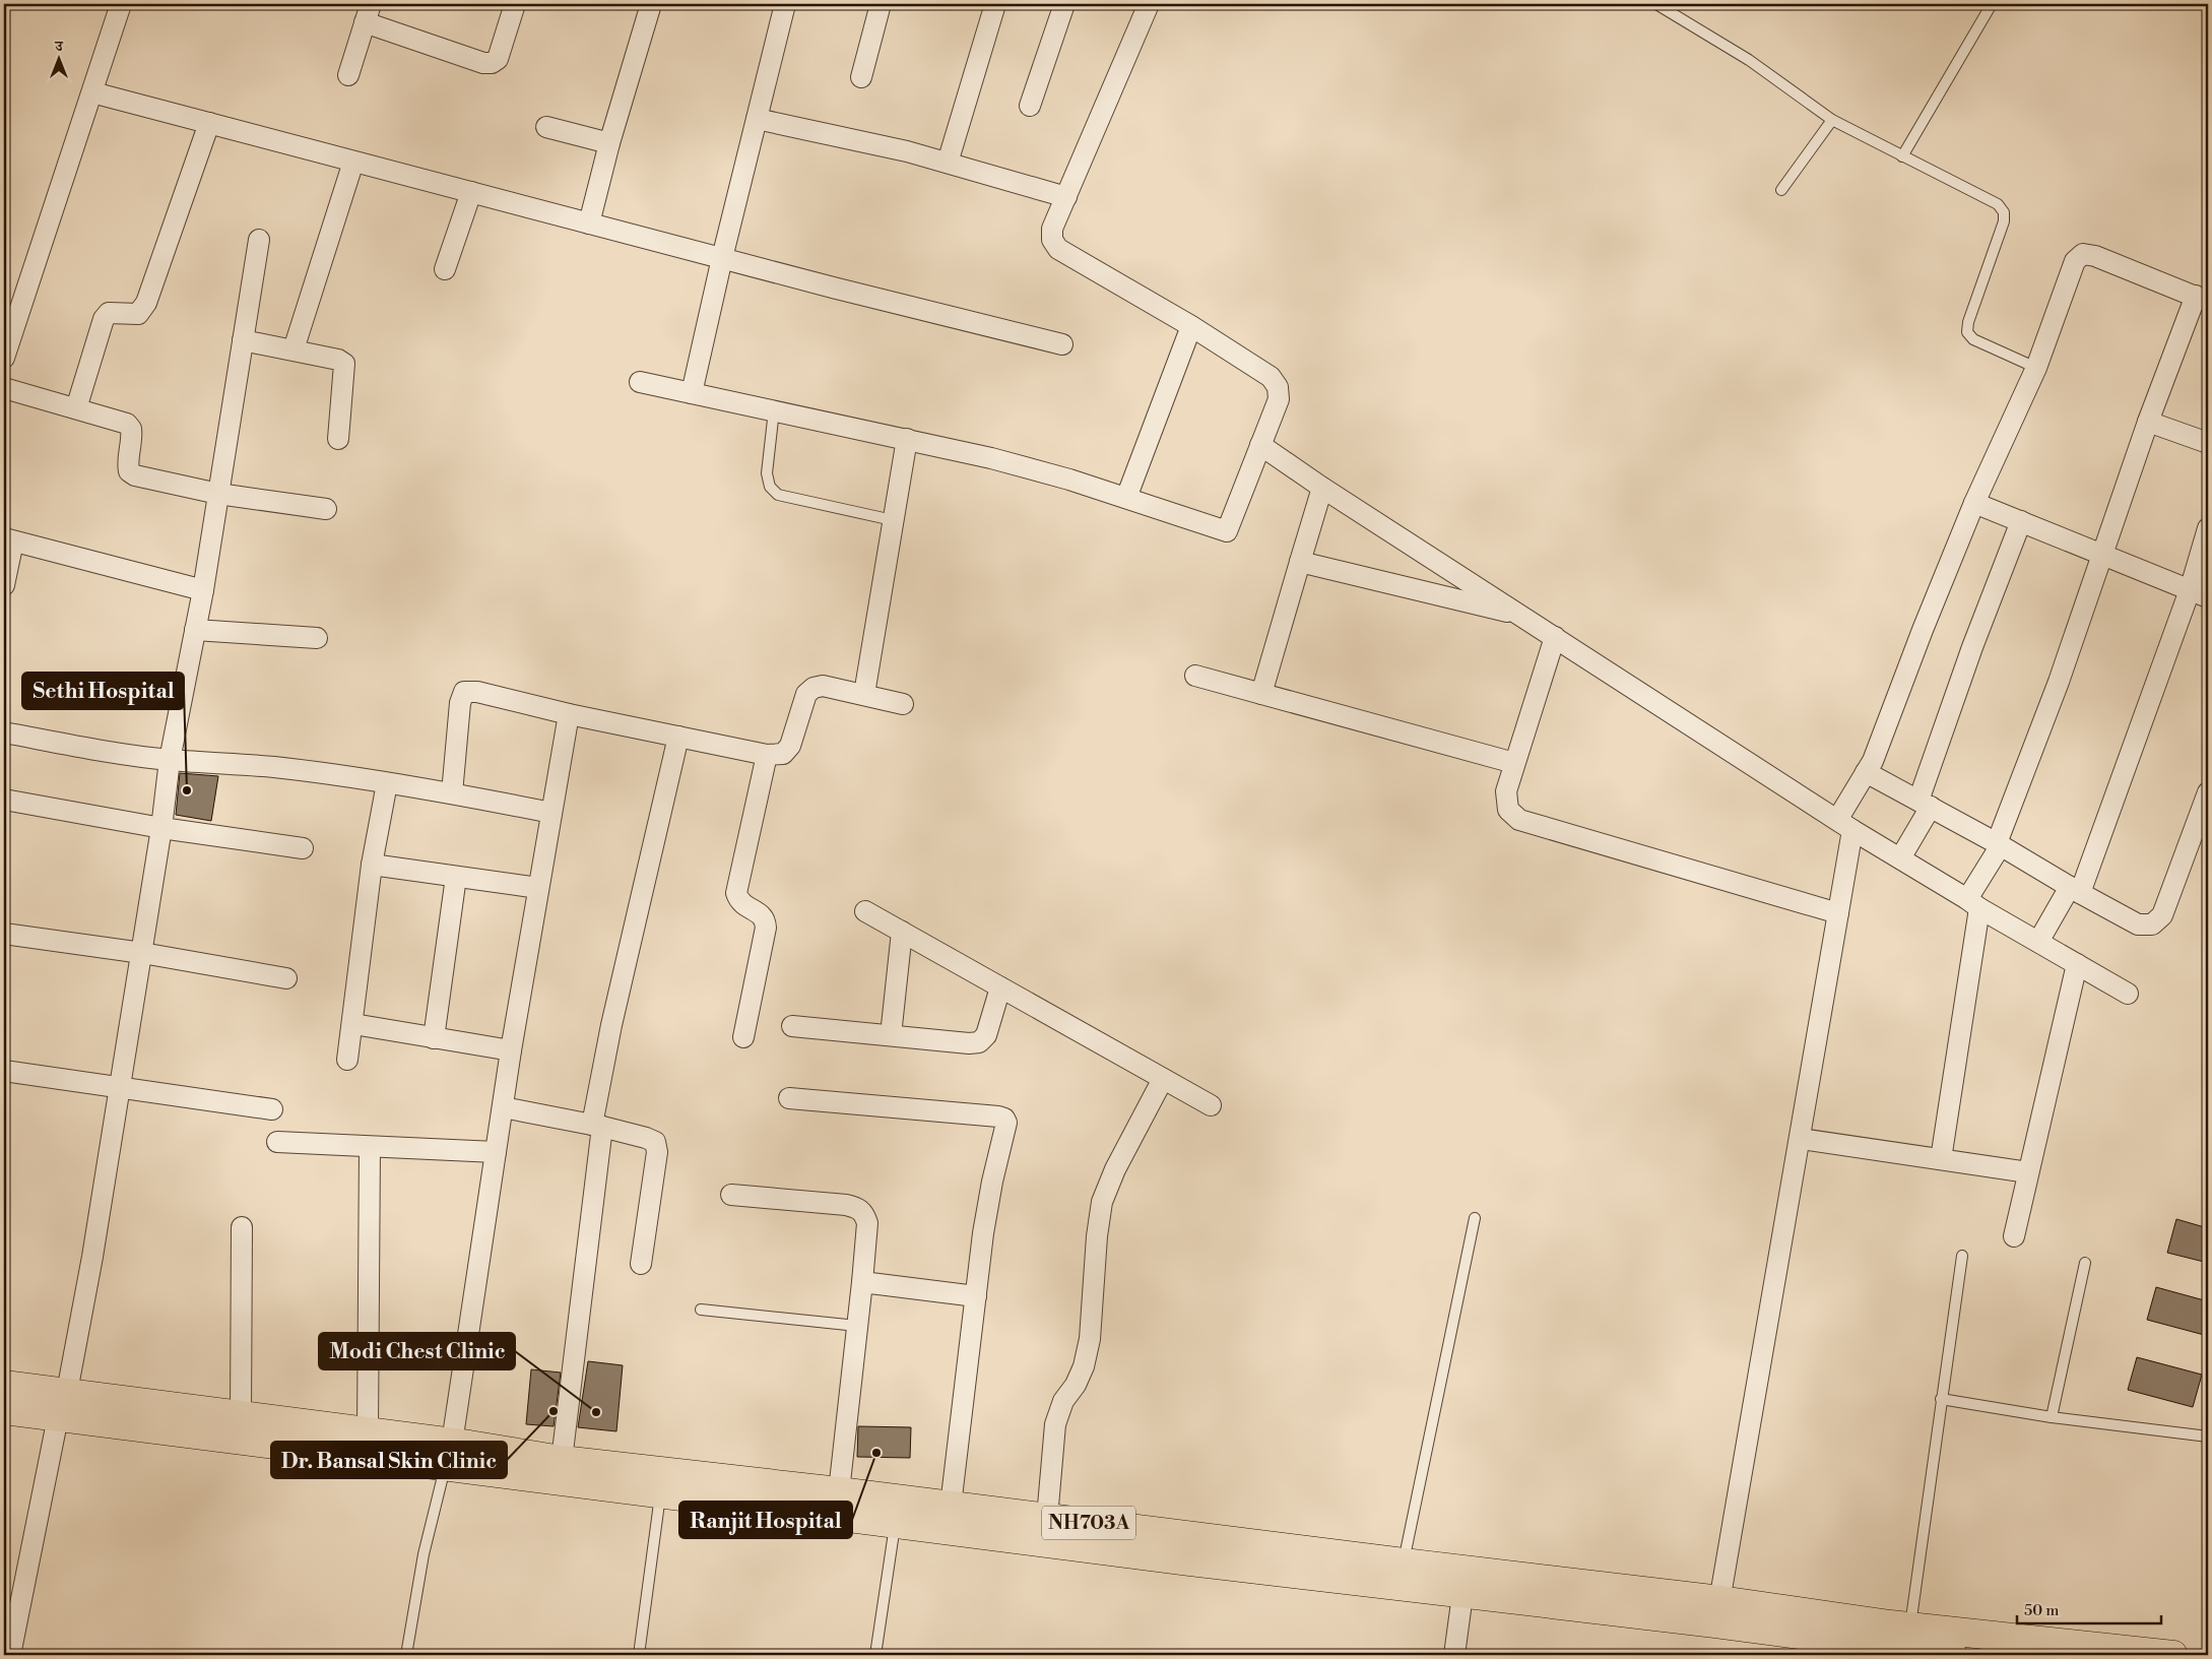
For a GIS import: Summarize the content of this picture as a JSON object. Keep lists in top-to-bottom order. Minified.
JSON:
{"streets":{"highway":["NH703A"]},"places":["Sethi Hospital","Dr. Bansal Skin Clinic","Modi Chest Clinic","Ranjit Hospital"],"scale_bar":"50 m","north":"top"}
